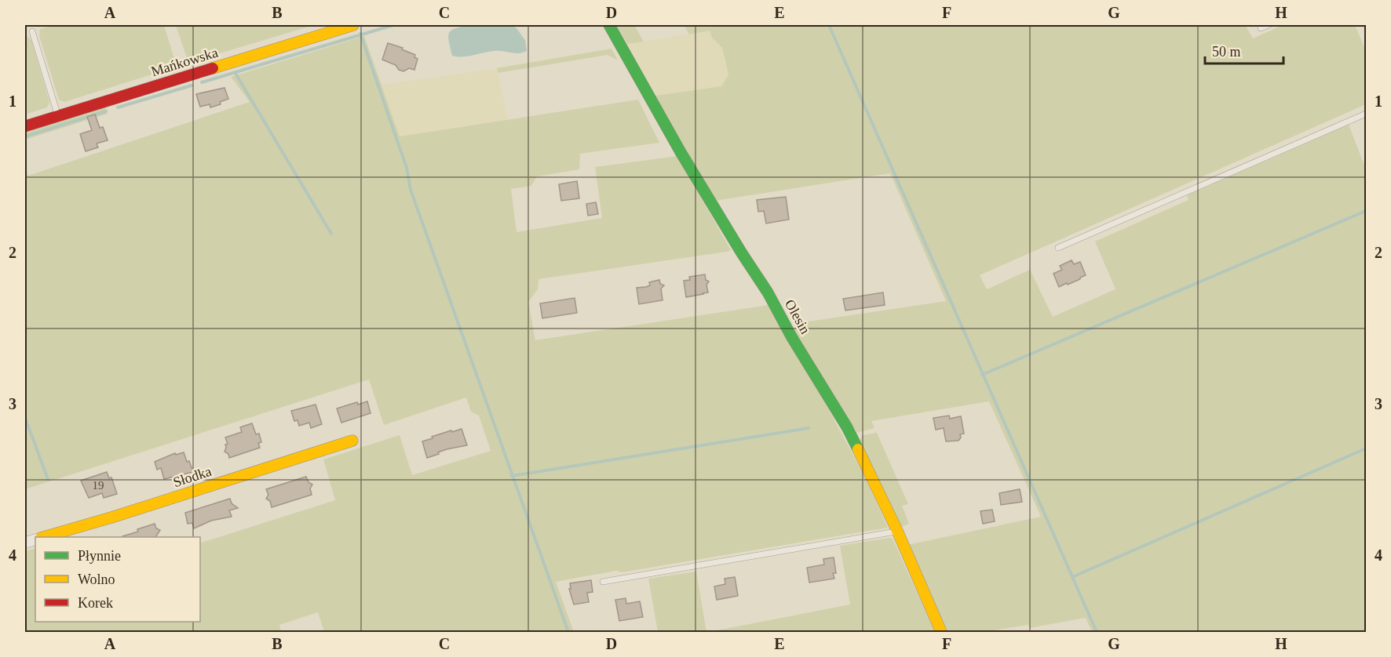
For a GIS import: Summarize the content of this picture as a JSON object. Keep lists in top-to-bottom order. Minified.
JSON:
{"streets":{"street":["Mańkowska","Olesin","Słodka"]},"house_numbers":["19"],"legend":["Płynnie","Wolno","Korek"],"scale_bar":"50 m","grid":{"columns":["A","B","C","D","E","F","G","H"],"rows":["1","2","3","4"]}}
